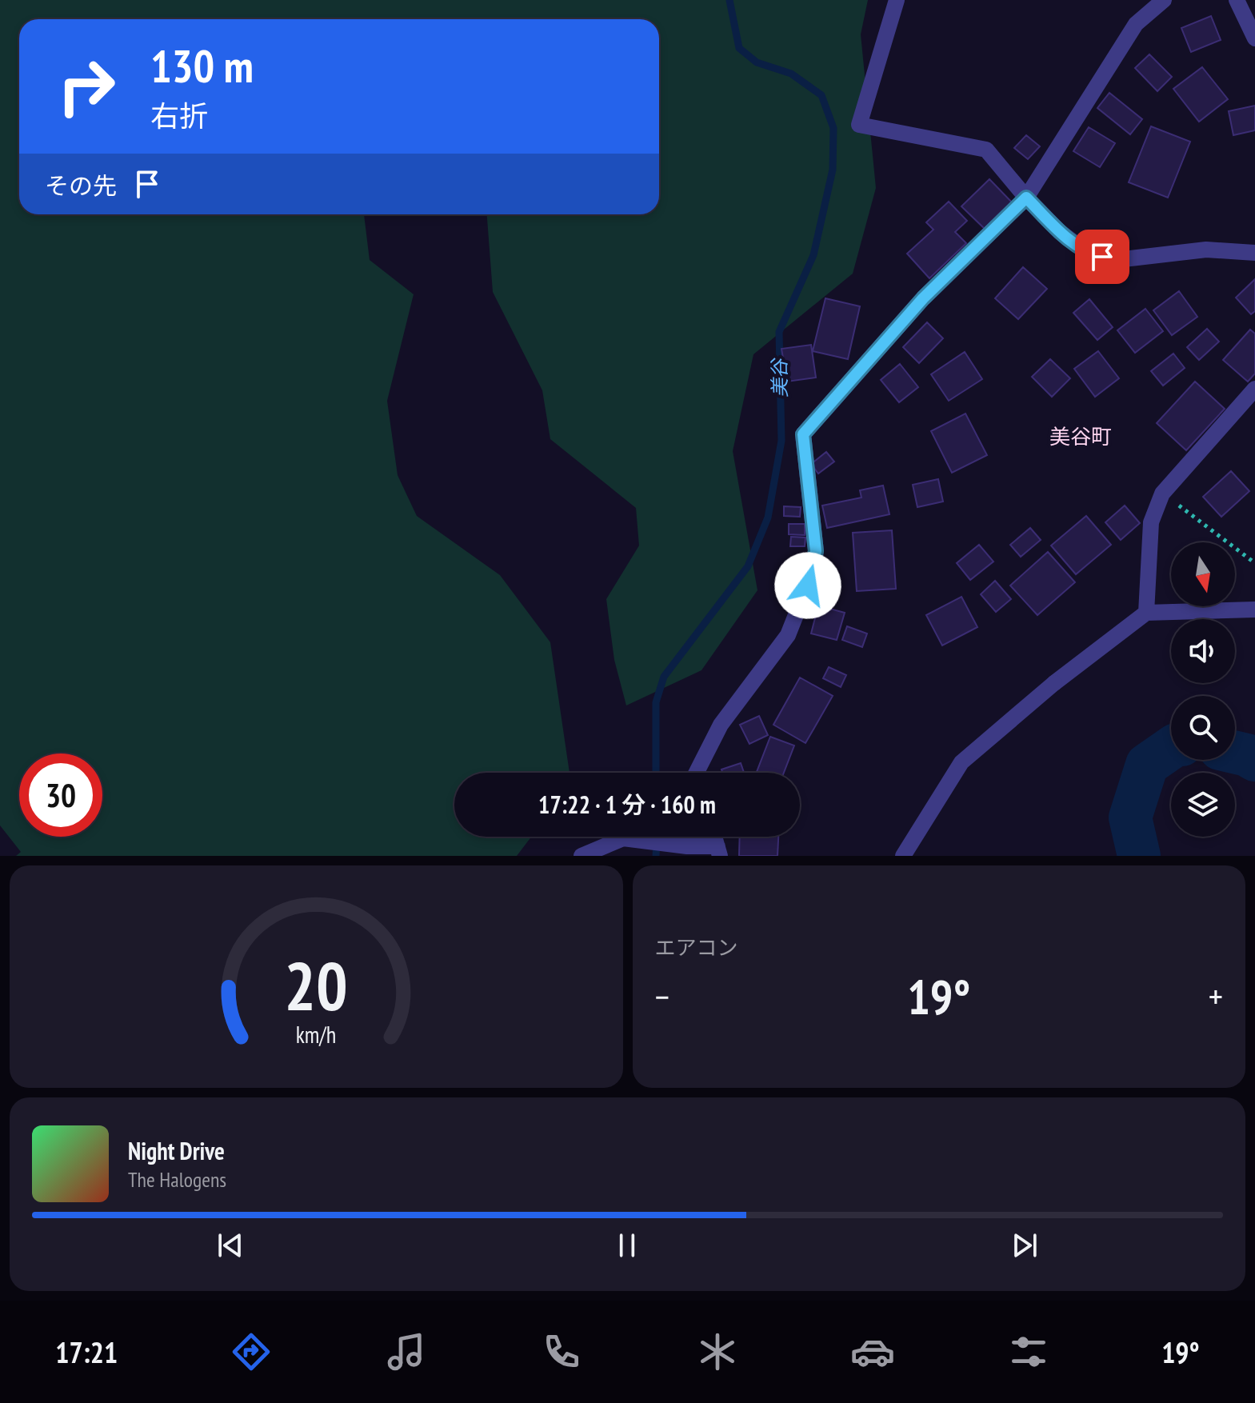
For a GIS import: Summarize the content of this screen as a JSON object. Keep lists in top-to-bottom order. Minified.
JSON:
{"districts":["美谷町"],"water":["美谷"],"north":"bottom","page":{"turn":["130 m","右折"],"then":"その先","limit":"30","trip":"17:22 · 1 分 · 160 m","tile":"エアコン","heat":["−","19°","+"],"song":["Night Drive","The Halogens"],"tabs":["17:21","19°"],"gauge":["20","km/h"]}}
